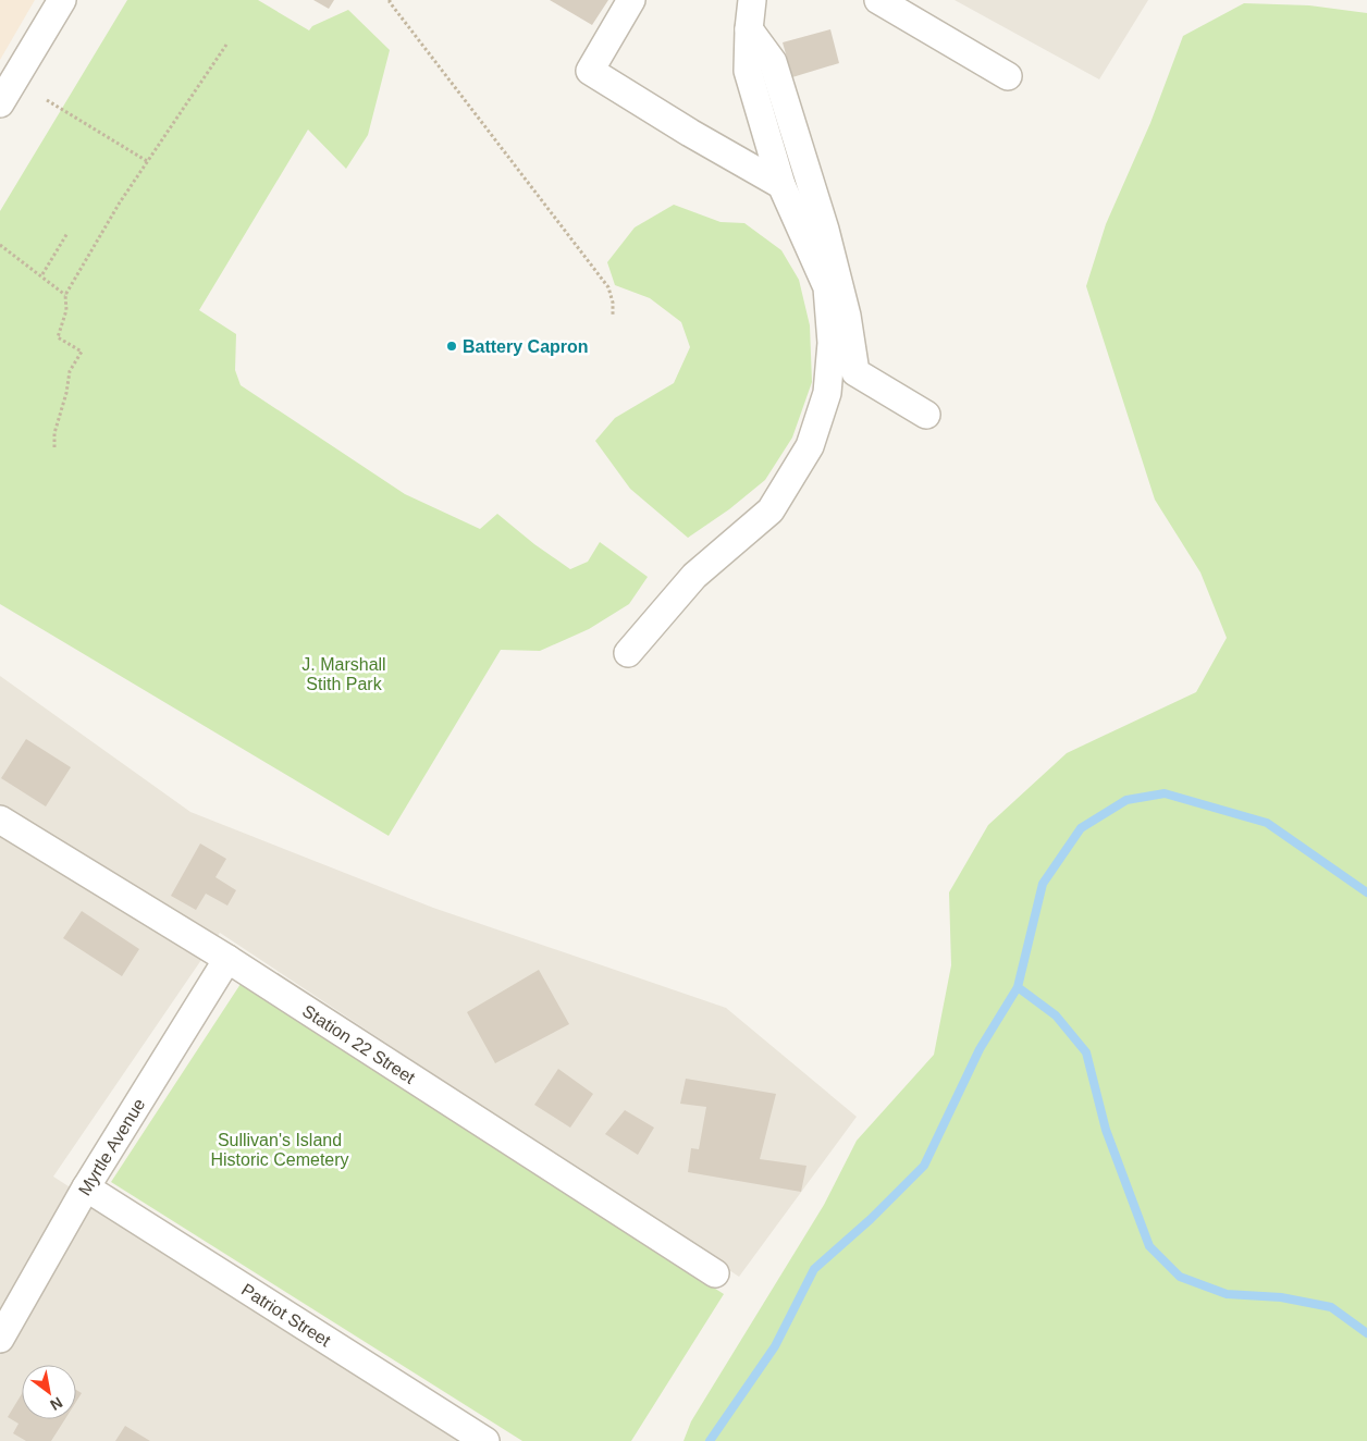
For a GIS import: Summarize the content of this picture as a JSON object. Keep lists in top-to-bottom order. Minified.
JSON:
{"streets":{"street":["Station 22 Street","Myrtle Avenue","Patriot Street"]},"crossings":[["Station 22 Street","Myrtle Avenue"],["Myrtle Avenue","Patriot Street"]],"parks":["J. Marshall Stith Park","Sullivan's Island Historic Cemetery"],"places":["Battery Capron"],"north":"bottom right"}
